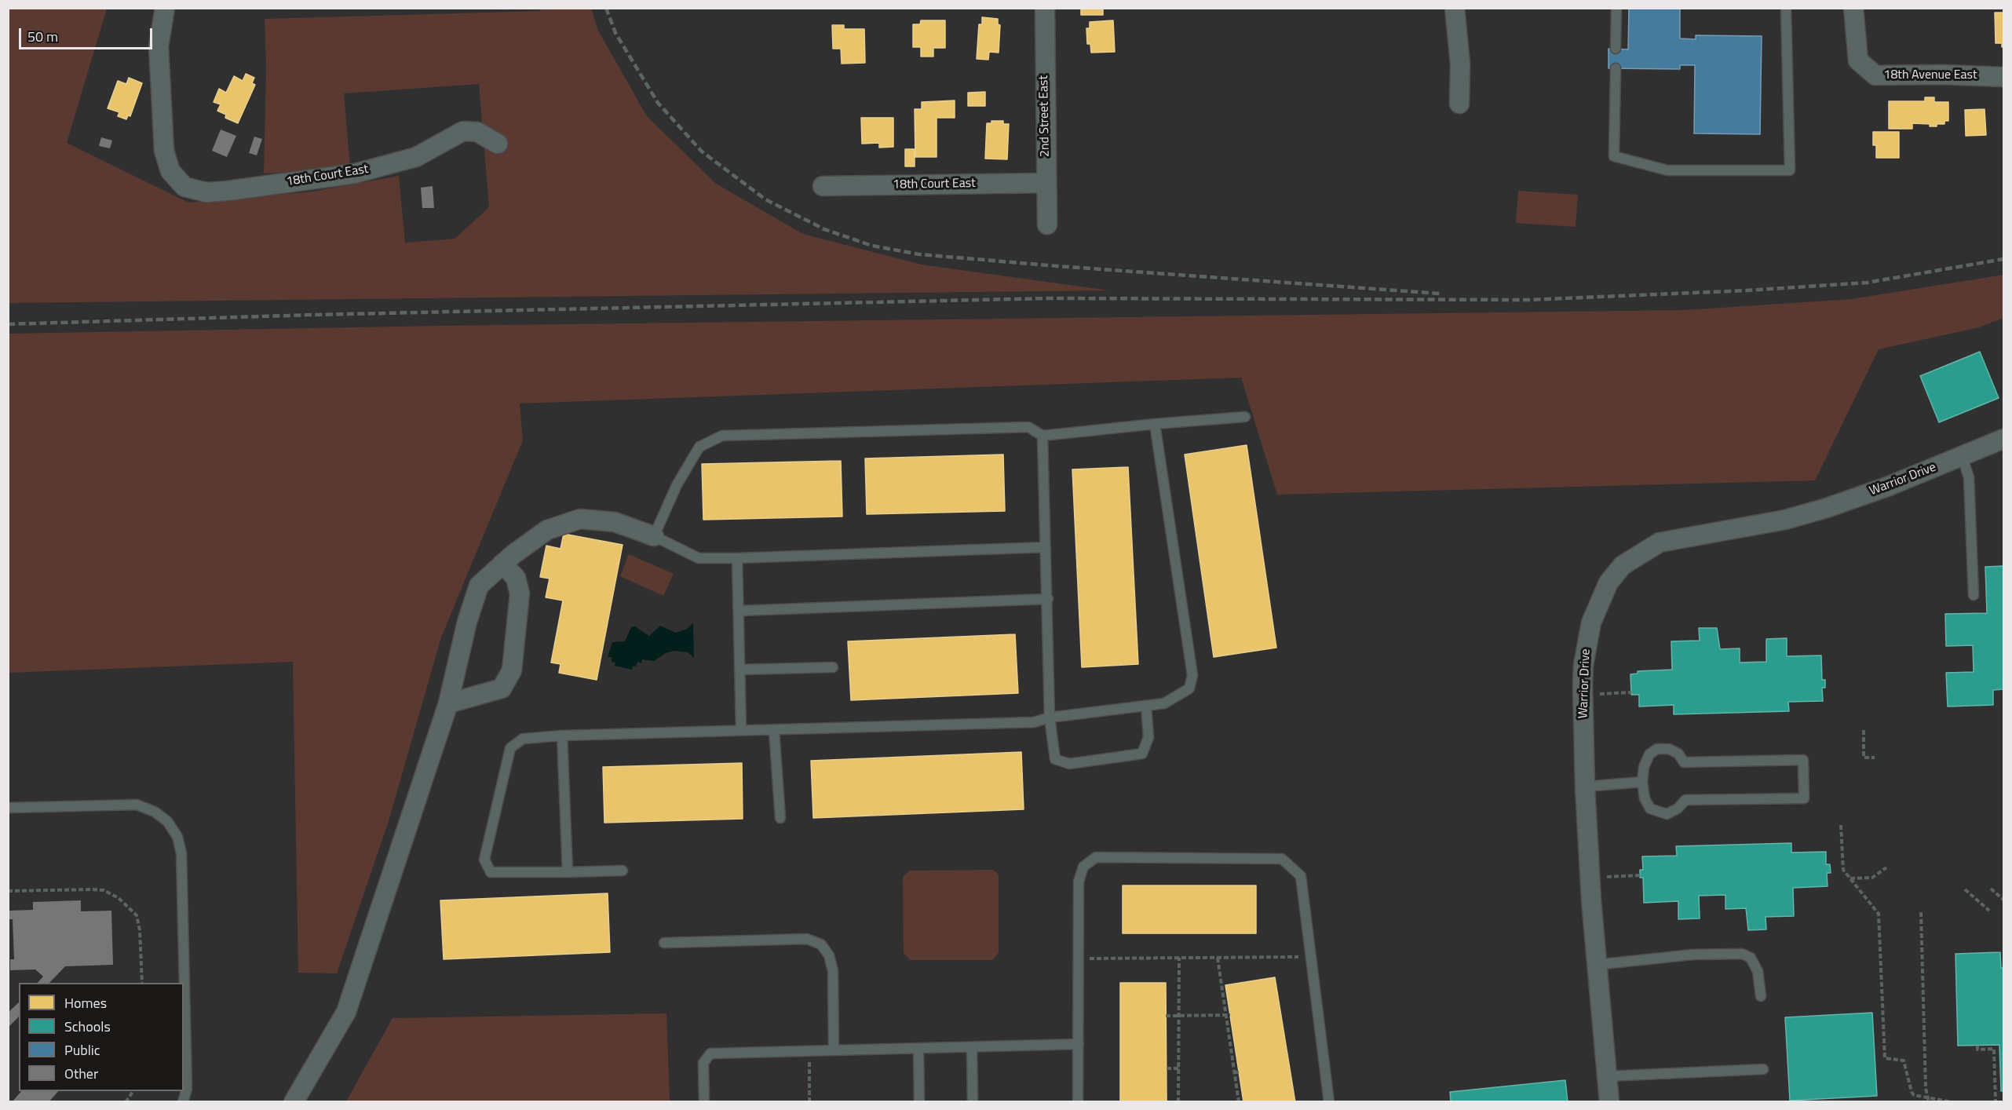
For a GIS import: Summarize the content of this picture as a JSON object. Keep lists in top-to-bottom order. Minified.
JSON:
{"streets":{"street":["18th Avenue East","2nd Street East","18th Court East","Warrior Drive"]},"crossings":[["2nd Street East","18th Court East"]],"legend":["Homes","Schools","Public","Other"],"scale_bar":"50 m"}
